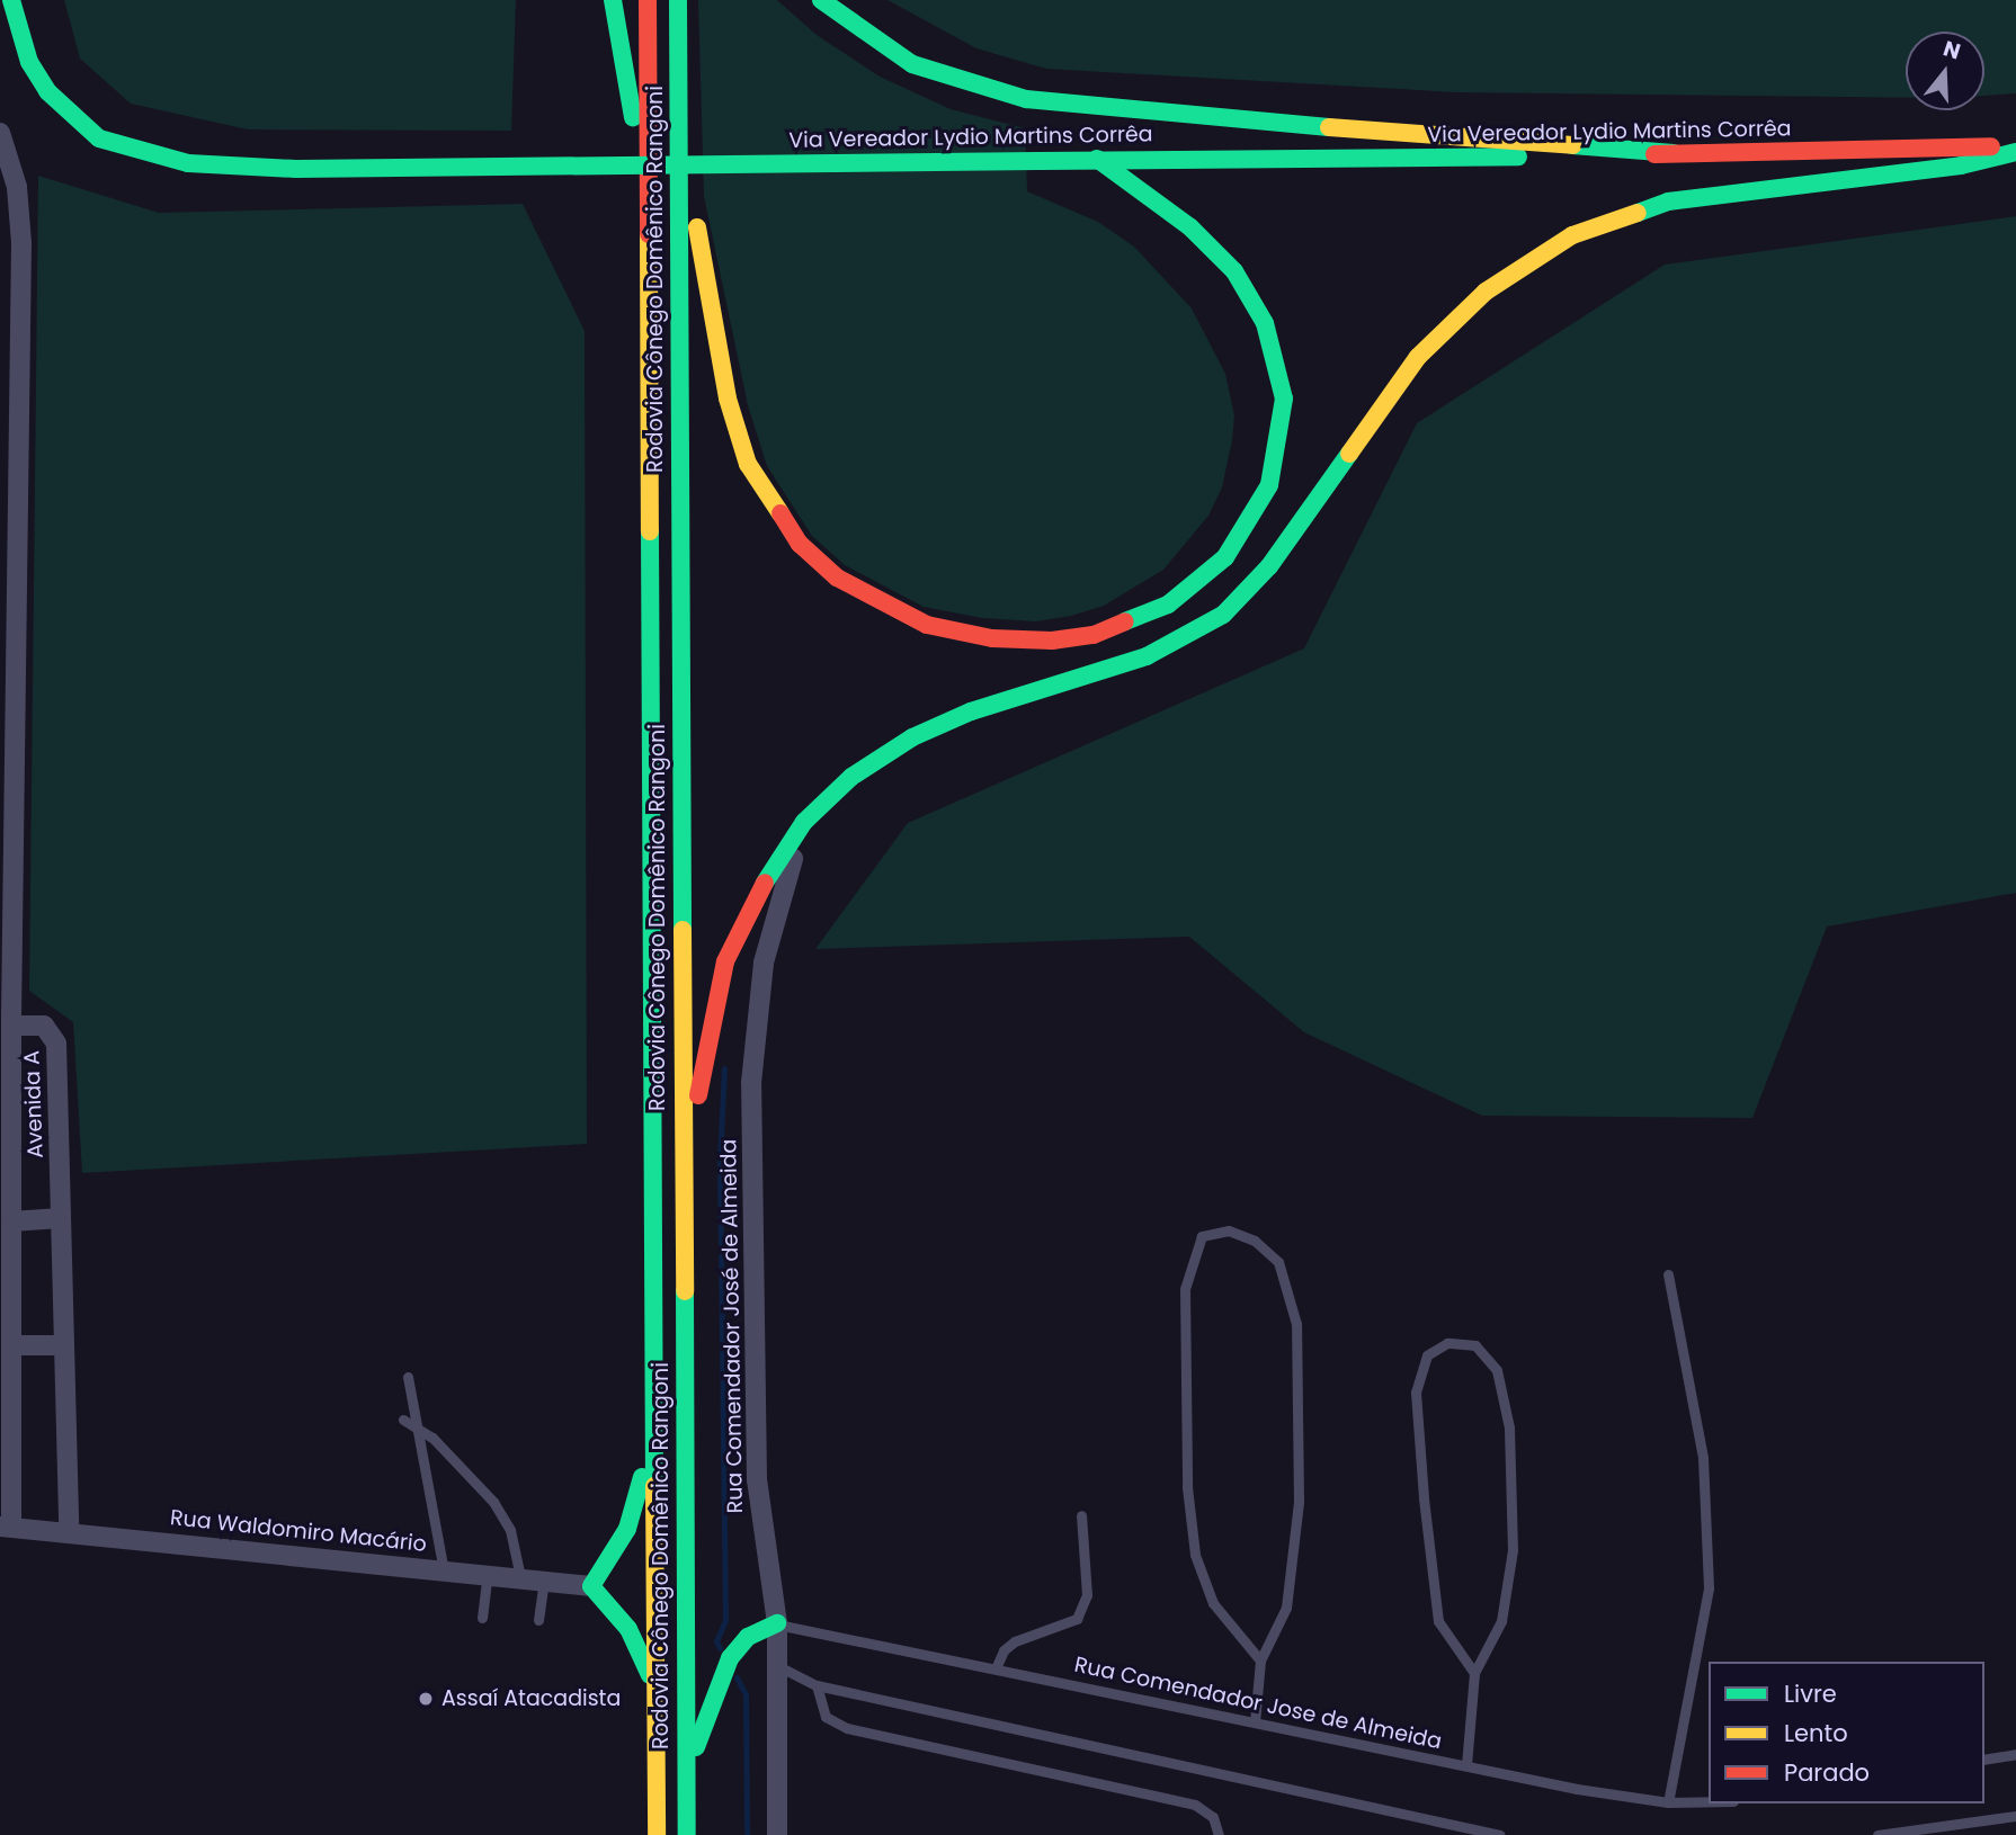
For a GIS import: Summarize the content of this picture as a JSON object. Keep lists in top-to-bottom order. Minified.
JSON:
{"streets":{"main road":["Via Vereador Lydio Martins Corrêa","Rodovia Cônego Domênico Rangoni"],"street":["Avenida A","Rua Comendador José de Almeida","Rua Waldomiro Macário"],"lane":["Rua Comendador Jose de Almeida"]},"crossings":[["Avenida A","Rua Waldomiro Macário"],["Rua Comendador José de Almeida","Rua Comendador Jose de Almeida"]],"places":["Assaí Atacadista"],"legend":["Livre","Lento","Parado"],"north":"top"}
